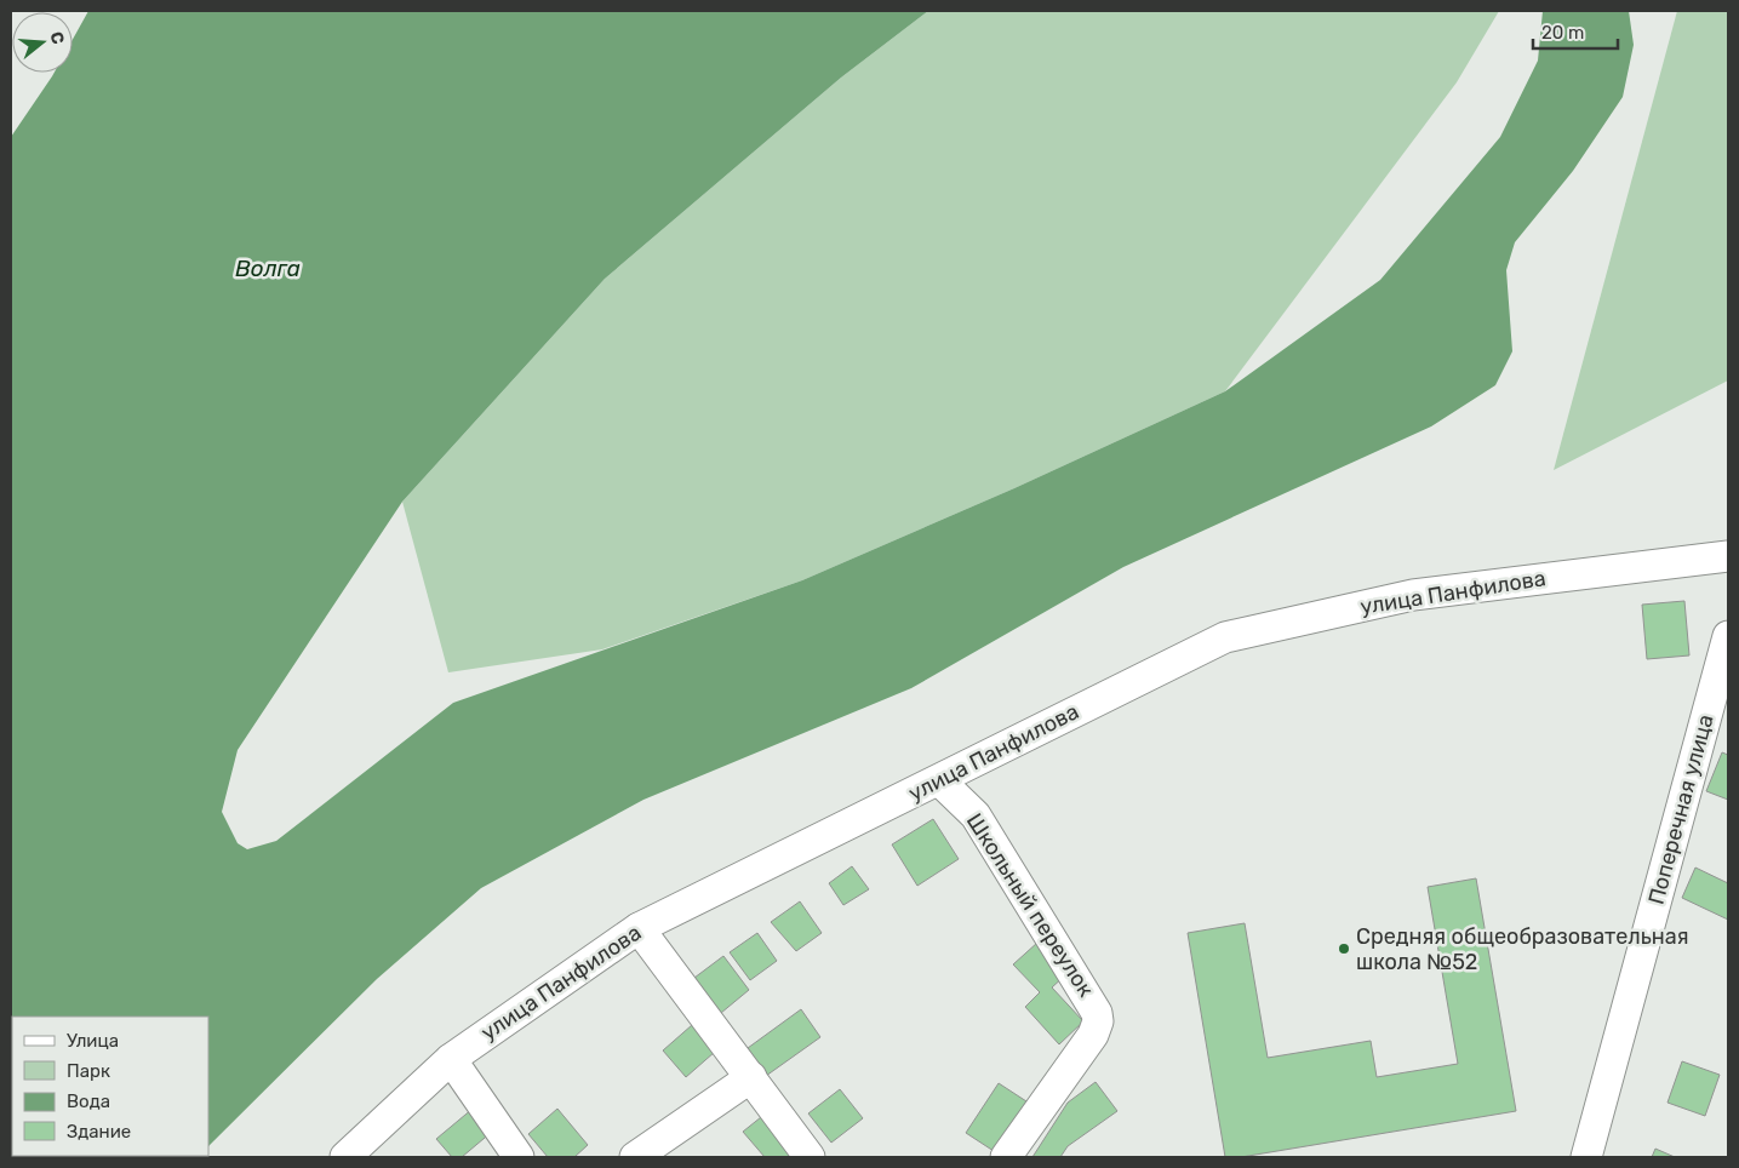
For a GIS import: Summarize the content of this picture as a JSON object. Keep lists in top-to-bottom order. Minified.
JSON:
{"streets":{"street":["улица Панфилова","Поперечная улица","Школьный переулок"]},"crossings":[["улица Панфилова","Школьный переулок"]],"water":["Волга"],"places":["Средняя общеобразовательная школа №52"],"legend":["Улица","Парк","Вода","Здание"],"scale_bar":"20 m","north":"right"}
